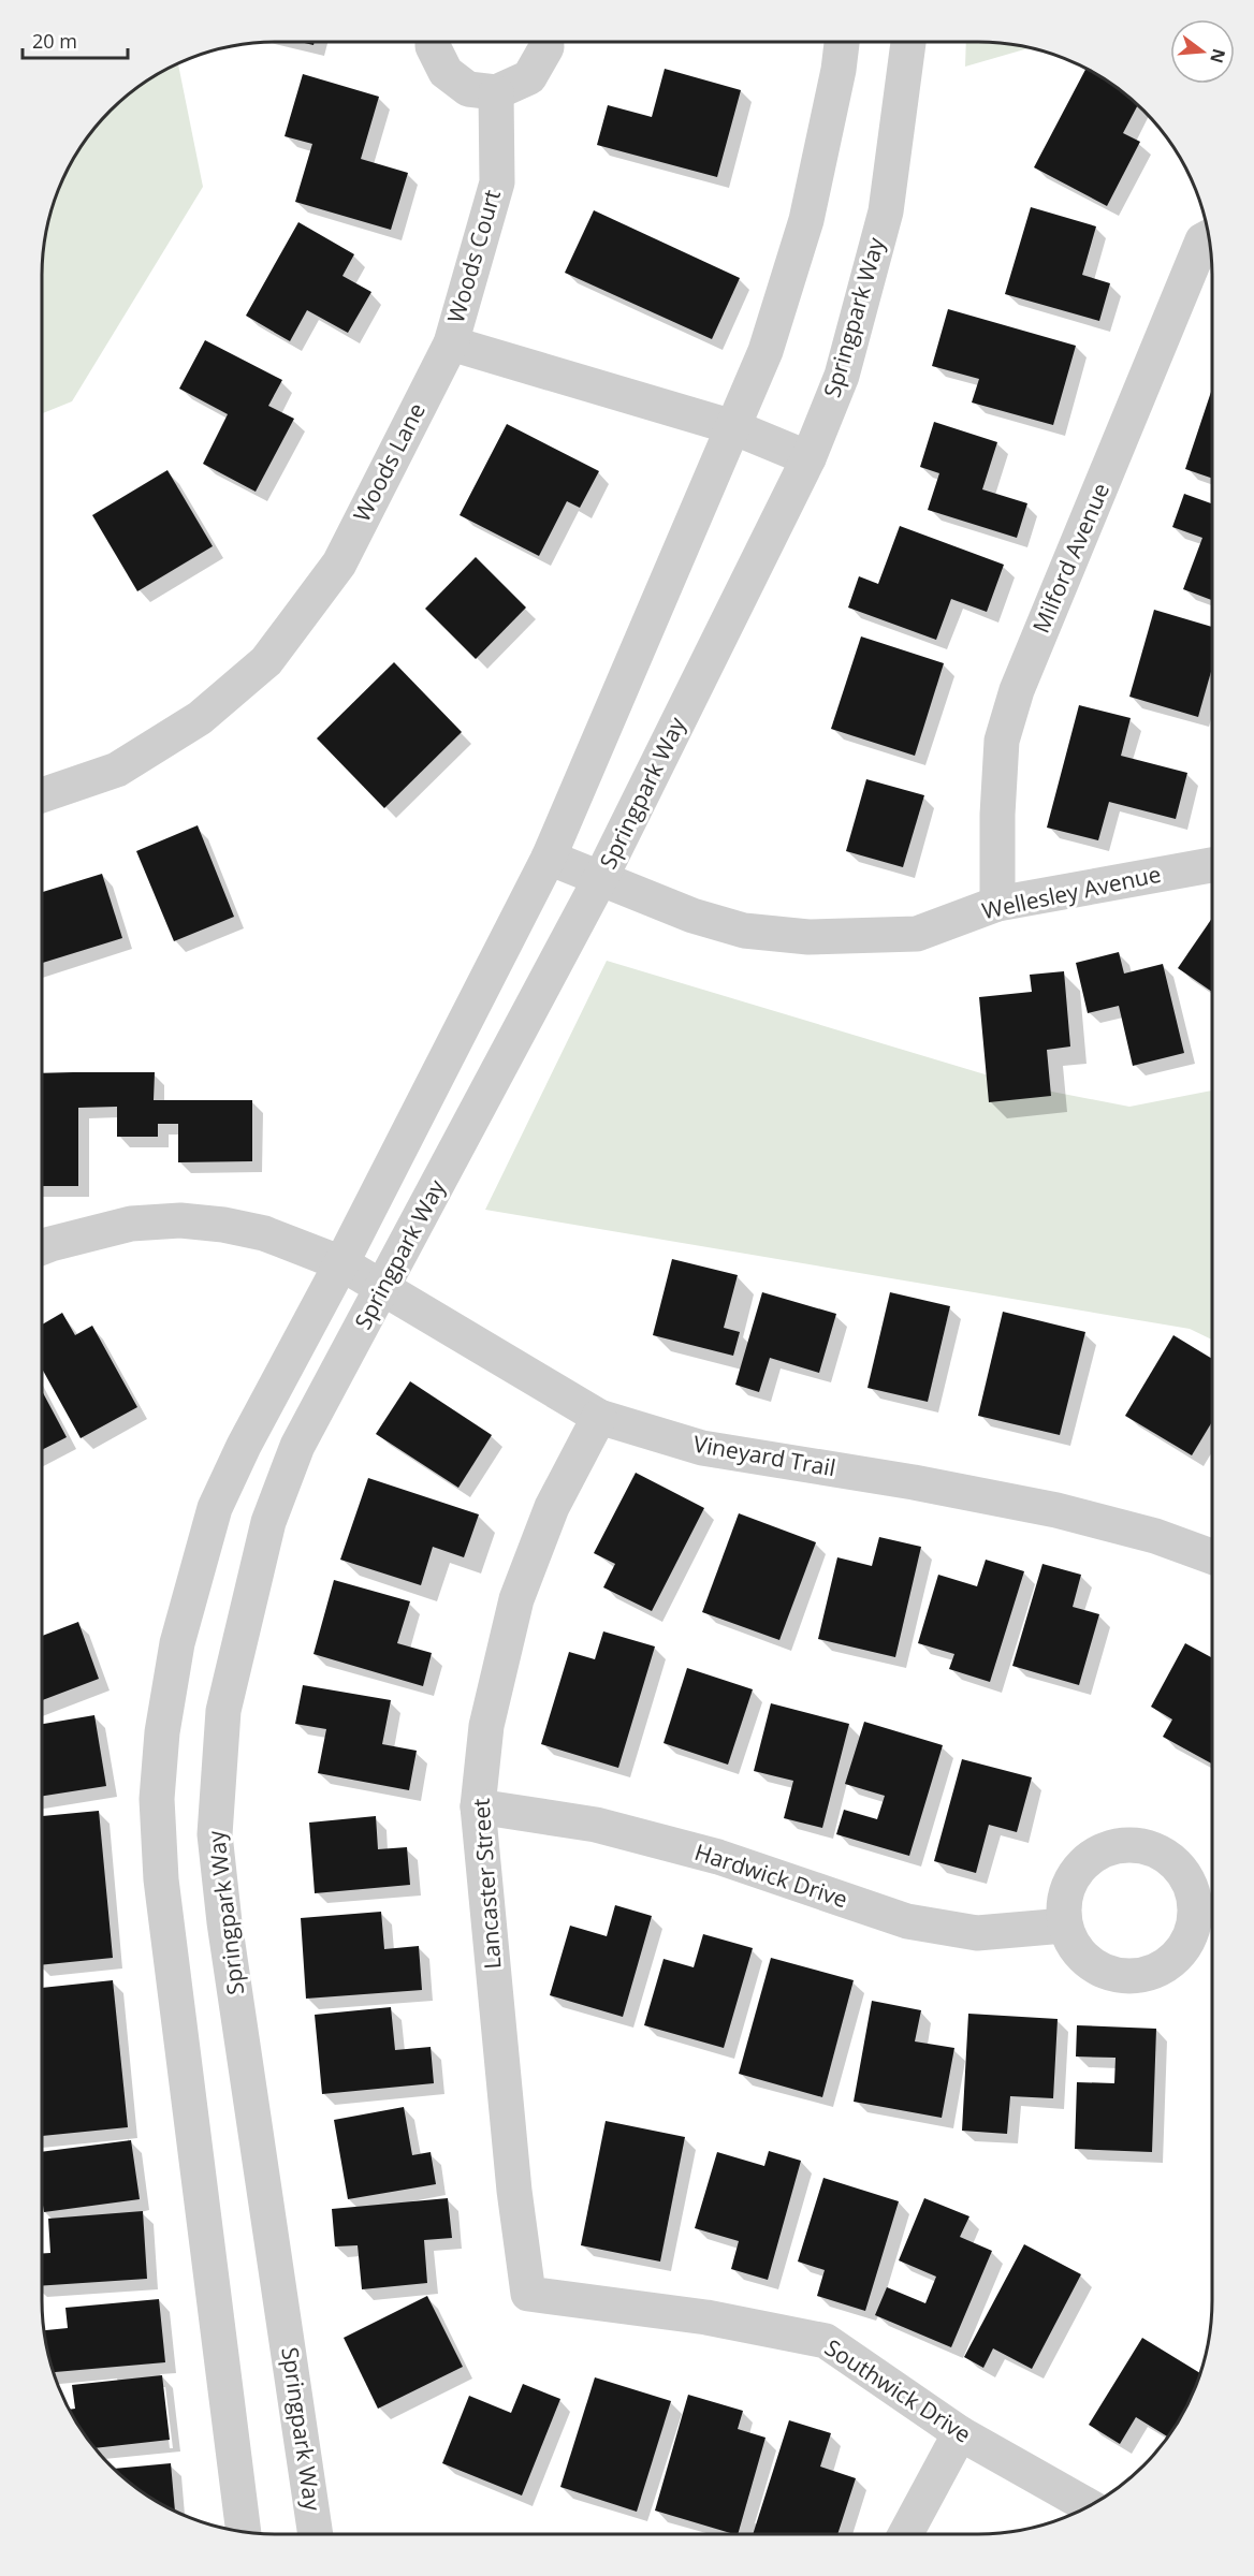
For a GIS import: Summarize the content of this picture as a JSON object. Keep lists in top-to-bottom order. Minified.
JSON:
{"streets":{"street":["Woods Court","Springpark Way","Woods Lane","Milford Avenue","Wellesley Avenue","Vineyard Trail","Hardwick Drive","Lancaster Street","Southwick Drive"]},"crossings":[["Woods Court","Woods Lane"],["Springpark Way","Wellesley Avenue"],["Springpark Way","Vineyard Trail"],["Milford Avenue","Wellesley Avenue"],["Vineyard Trail","Lancaster Street"],["Hardwick Drive","Lancaster Street"],["Lancaster Street","Southwick Drive"]],"scale_bar":"20 m","north":"right"}
